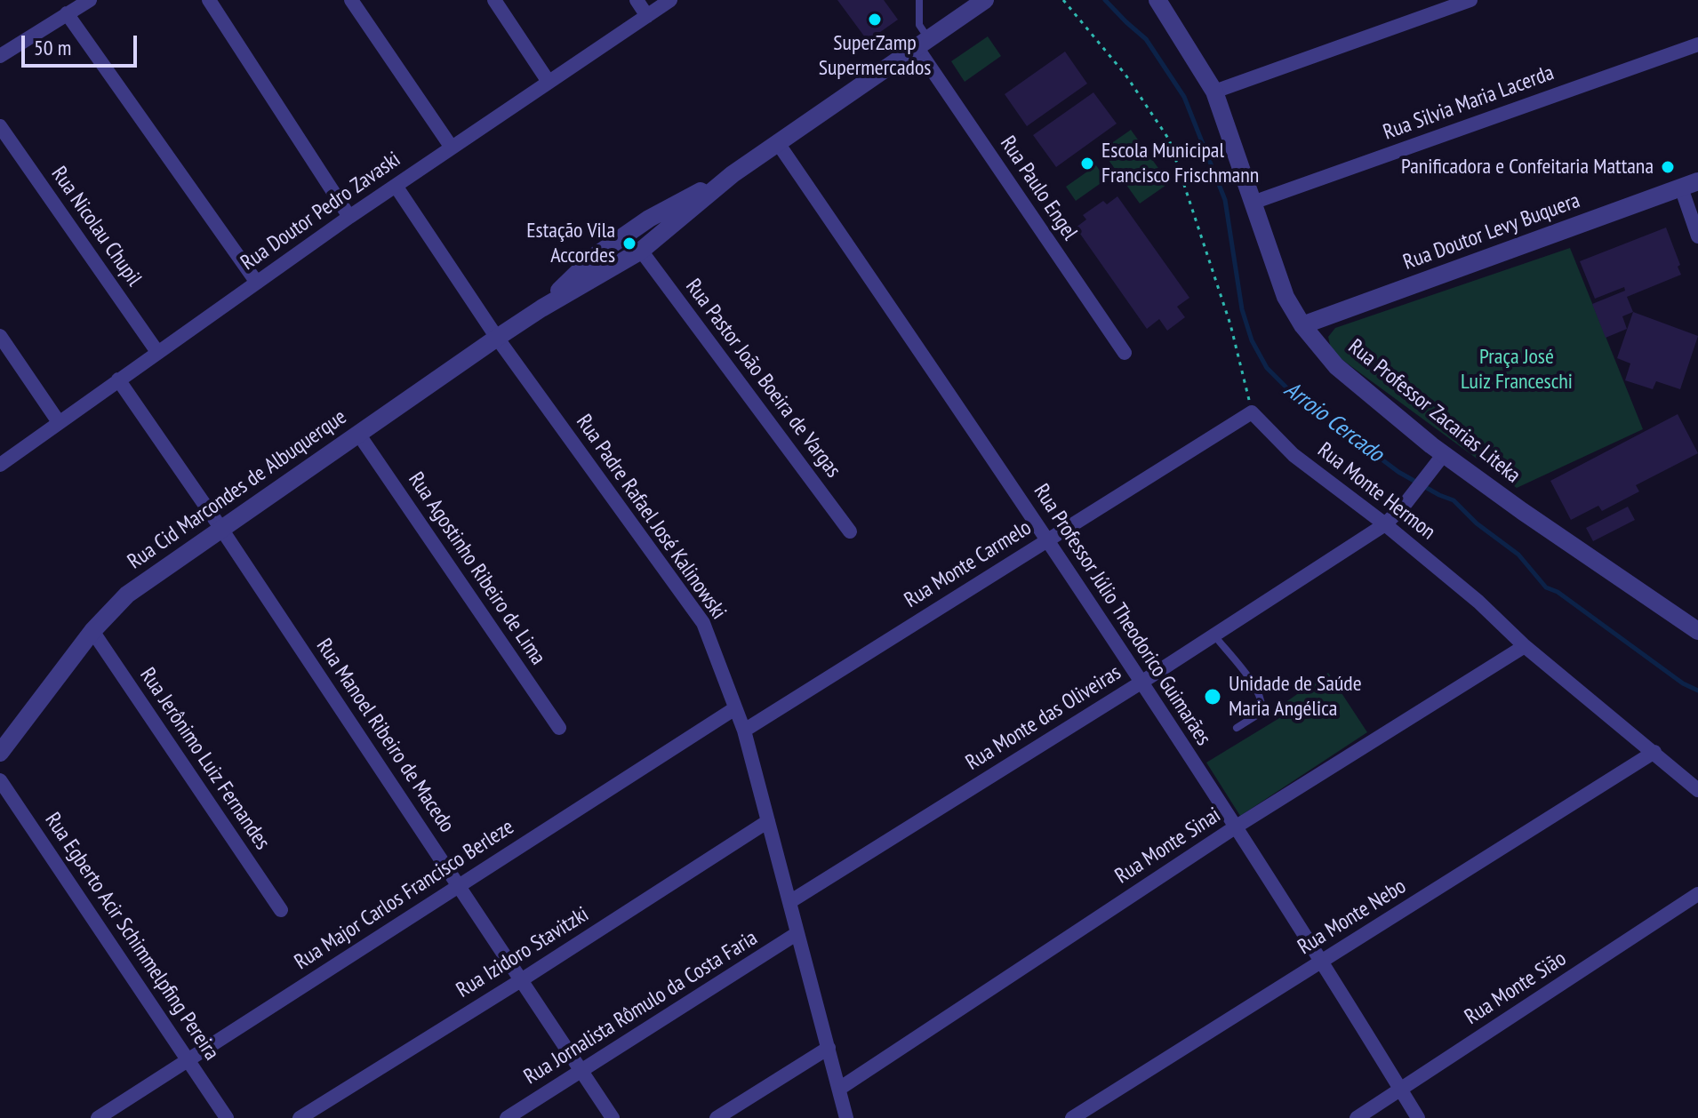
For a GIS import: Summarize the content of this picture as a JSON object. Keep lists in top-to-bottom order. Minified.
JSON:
{"streets":{"street":["Rua Silvia Maria Lacerda","Rua Paulo Engel","Rua Doutor Pedro Zavaski","Rua Nicolau Chupil","Rua Doutor Levy Buquera","Rua Pastor João Boeira de Vargas","Rua Professor Zacarias Liteka","Rua Cid Marcondes de Albuquerque","Rua Monte Hermon","Rua Padre Rafael José Kalinowski","Rua Monte Carmelo","Rua Agostinho Ribeiro de Lima","Rua Professor Júlio Theodorico Guimarães","Rua Monte das Oliveiras","Rua Manoel Ribeiro de Macedo","Rua Jerônimo Luiz Fernandes","Rua Monte Sinai","Rua Major Carlos Francisco Berleze","Rua Monte Nebo","Rua Egberto Acir Schimmelpfing Pereira","Rua Izidoro Stavitzki","Rua Monte Sião","Rua Jornalista Rômulo da Costa Faria"]},"crossings":[["Rua Silvia Maria Lacerda","Rua Professor Zacarias Liteka"],["Rua Paulo Engel","Rua Cid Marcondes de Albuquerque"],["Rua Doutor Pedro Zavaski","Rua Nicolau Chupil"],["Rua Doutor Pedro Zavaski","Rua Padre Rafael José Kalinowski"],["Rua Doutor Pedro Zavaski","Rua Manoel Ribeiro de Macedo"],["Rua Doutor Levy Buquera","Rua Professor Zacarias Liteka"],["Rua Pastor João Boeira de Vargas","Rua Cid Marcondes de Albuquerque"],["Rua Professor Zacarias Liteka","Rua Monte das Oliveiras"],["Rua Cid Marcondes de Albuquerque","Rua Padre Rafael José Kalinowski"],["Rua Cid Marcondes de Albuquerque","Rua Agostinho Ribeiro de Lima"],["Rua Cid Marcondes de Albuquerque","Rua Professor Júlio Theodorico Guimarães"],["Rua Cid Marcondes de Albuquerque","Rua Manoel Ribeiro de Macedo"],["Rua Cid Marcondes de Albuquerque","Rua Jerônimo Luiz Fernandes"],["Rua Monte Hermon","Rua Monte Carmelo"],["Rua Monte Hermon","Rua Monte das Oliveiras"],["Rua Monte Hermon","Rua Monte Sinai"],["Rua Monte Hermon","Rua Monte Nebo"],["Rua Padre Rafael José Kalinowski","Rua Monte Carmelo"],["Rua Padre Rafael José Kalinowski","Rua Monte das Oliveiras"],["Rua Padre Rafael José Kalinowski","Rua Monte Sinai"],["Rua Padre Rafael José Kalinowski","Rua Major Carlos Francisco Berleze"],["Rua Padre Rafael José Kalinowski","Rua Izidoro Stavitzki"],["Rua Padre Rafael José Kalinowski","Rua Jornalista Rômulo da Costa Faria"],["Rua Monte Carmelo","Rua Professor Júlio Theodorico Guimarães"],["Rua Professor Júlio Theodorico Guimarães","Rua Monte das Oliveiras"],["Rua Professor Júlio Theodorico Guimarães","Rua Monte Sinai"],["Rua Professor Júlio Theodorico Guimarães","Rua Monte Nebo"],["Rua Professor Júlio Theodorico Guimarães","Rua Monte Sião"],["Rua Manoel Ribeiro de Macedo","Rua Major Carlos Francisco Berleze"],["Rua Manoel Ribeiro de Macedo","Rua Izidoro Stavitzki"],["Rua Manoel Ribeiro de Macedo","Rua Jornalista Rômulo da Costa Faria"],["Rua Major Carlos Francisco Berleze","Rua Egberto Acir Schimmelpfing Pereira"]],"water":["Arroio Cercado"],"parks":["Praça José Luiz Franceschi"],"places":["SuperZamp Supermercados","Escola Municipal Francisco Frischmann","Panificadora e Confeitaria Mattana","Estação Vila Accordes","Unidade de Saúde Maria Angélica"],"scale_bar":"50 m"}
